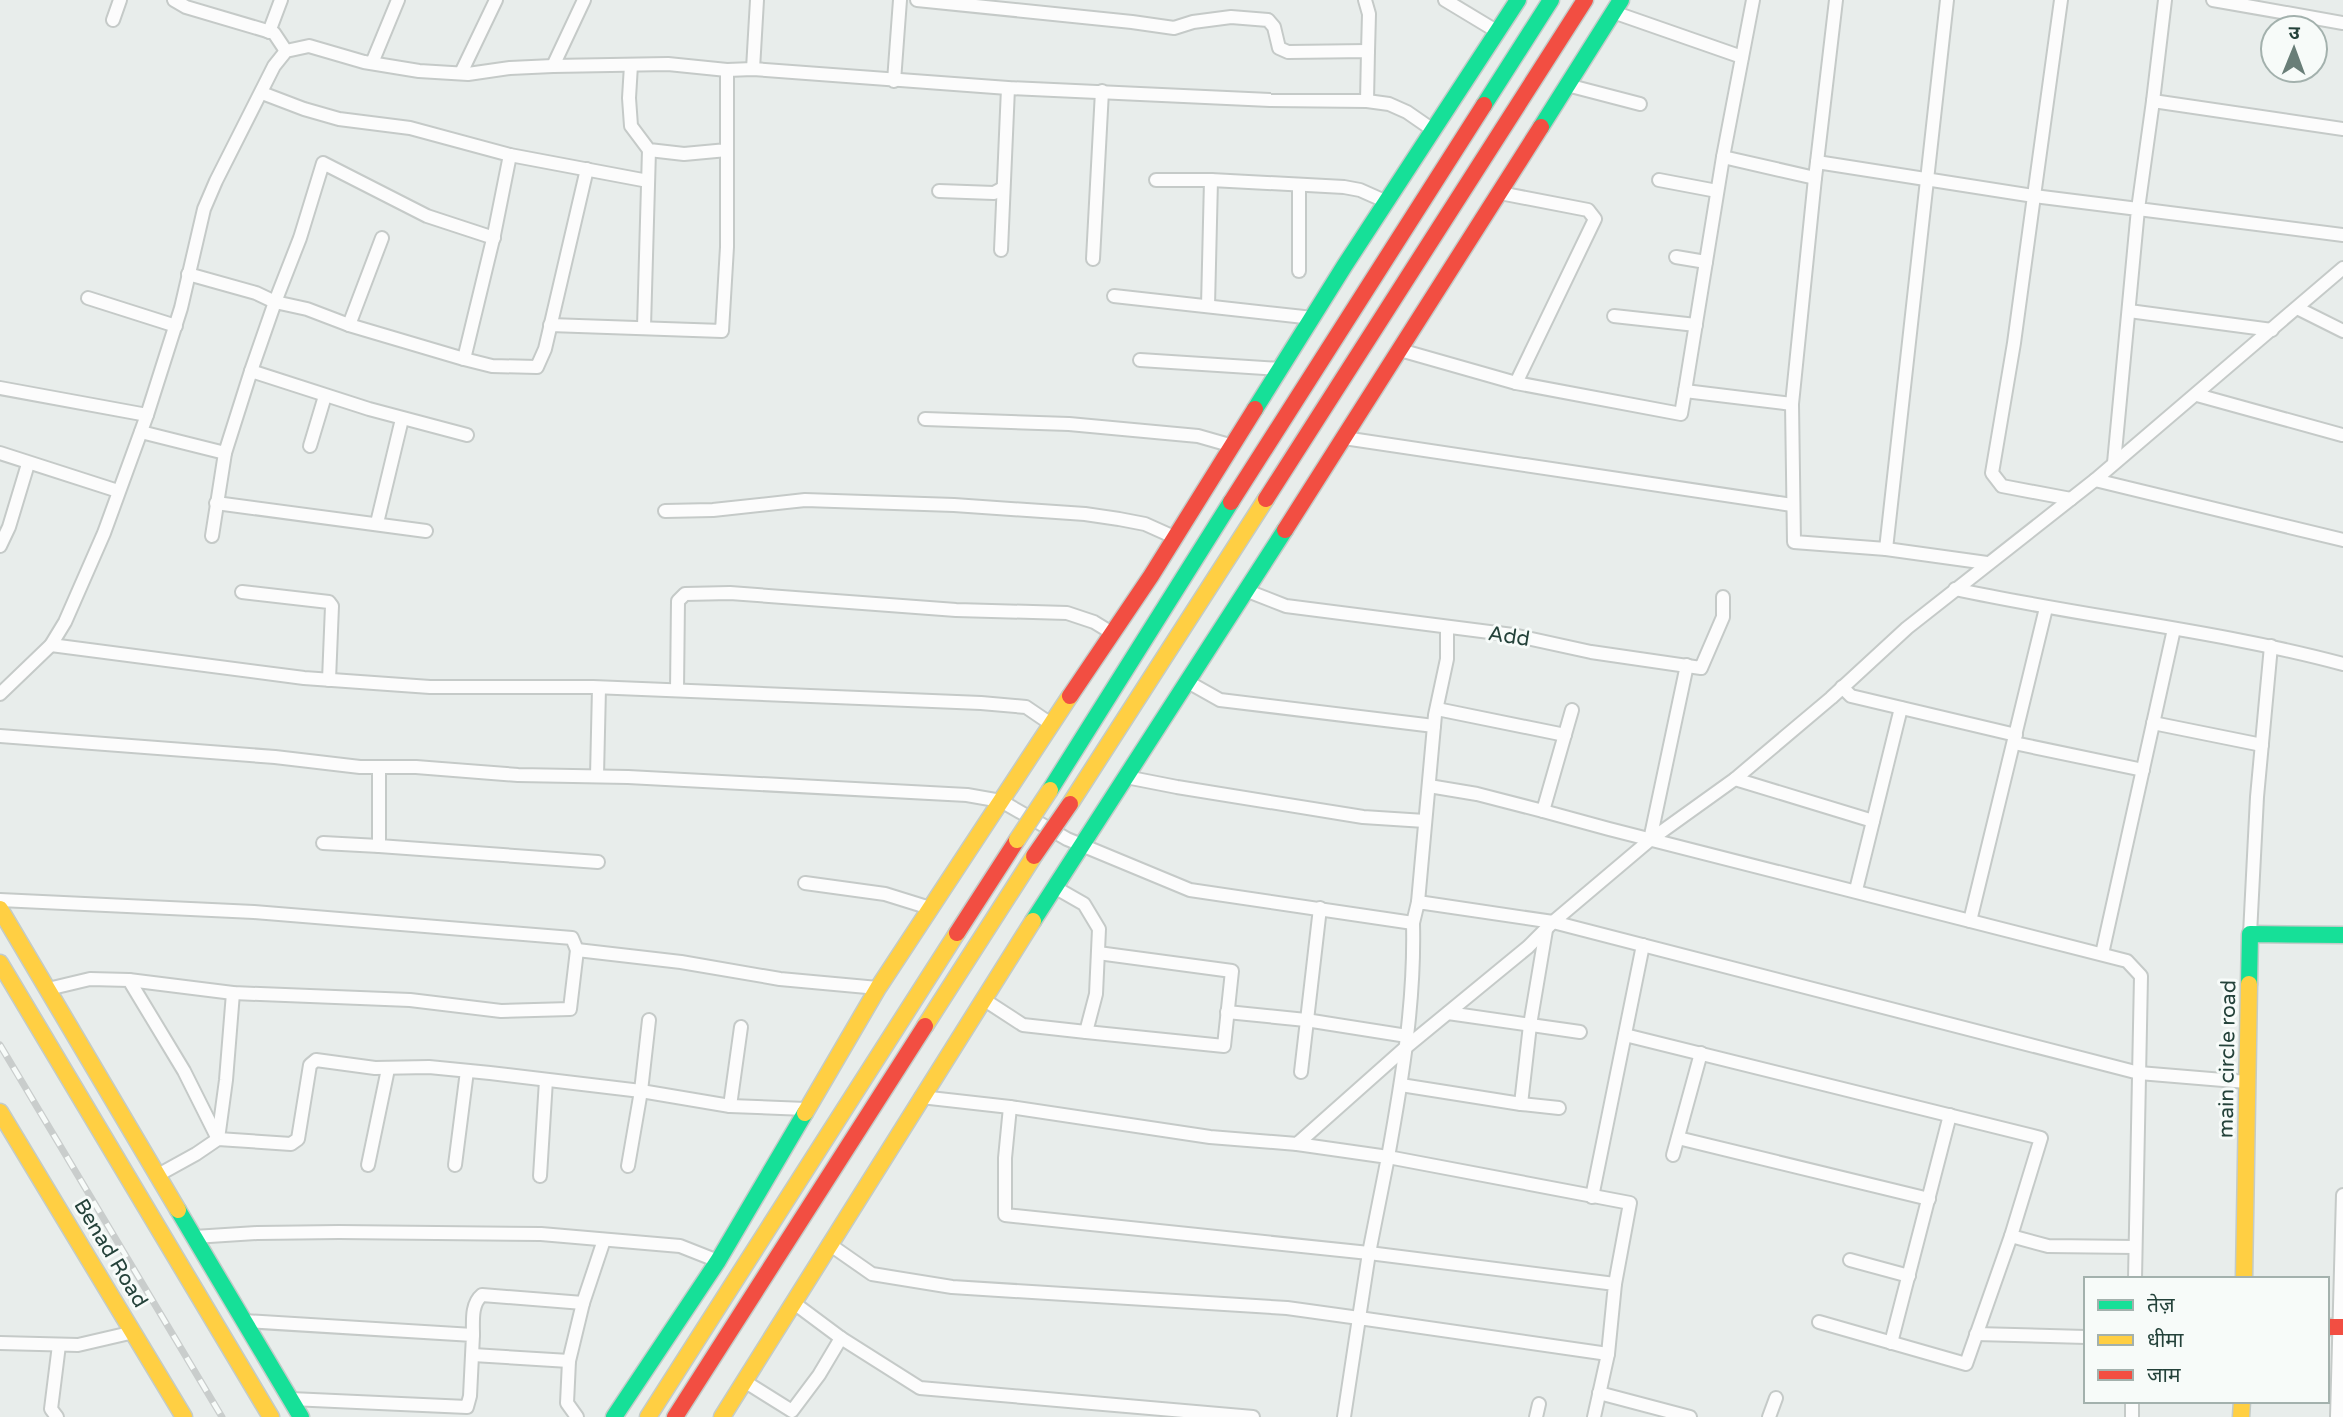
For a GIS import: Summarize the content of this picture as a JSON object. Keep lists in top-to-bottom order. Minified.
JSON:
{"streets":{"main road":["main circle road","Benad Road"],"street":["Add"]},"legend":["तेज़","धीमा","जाम"],"north":"top"}
